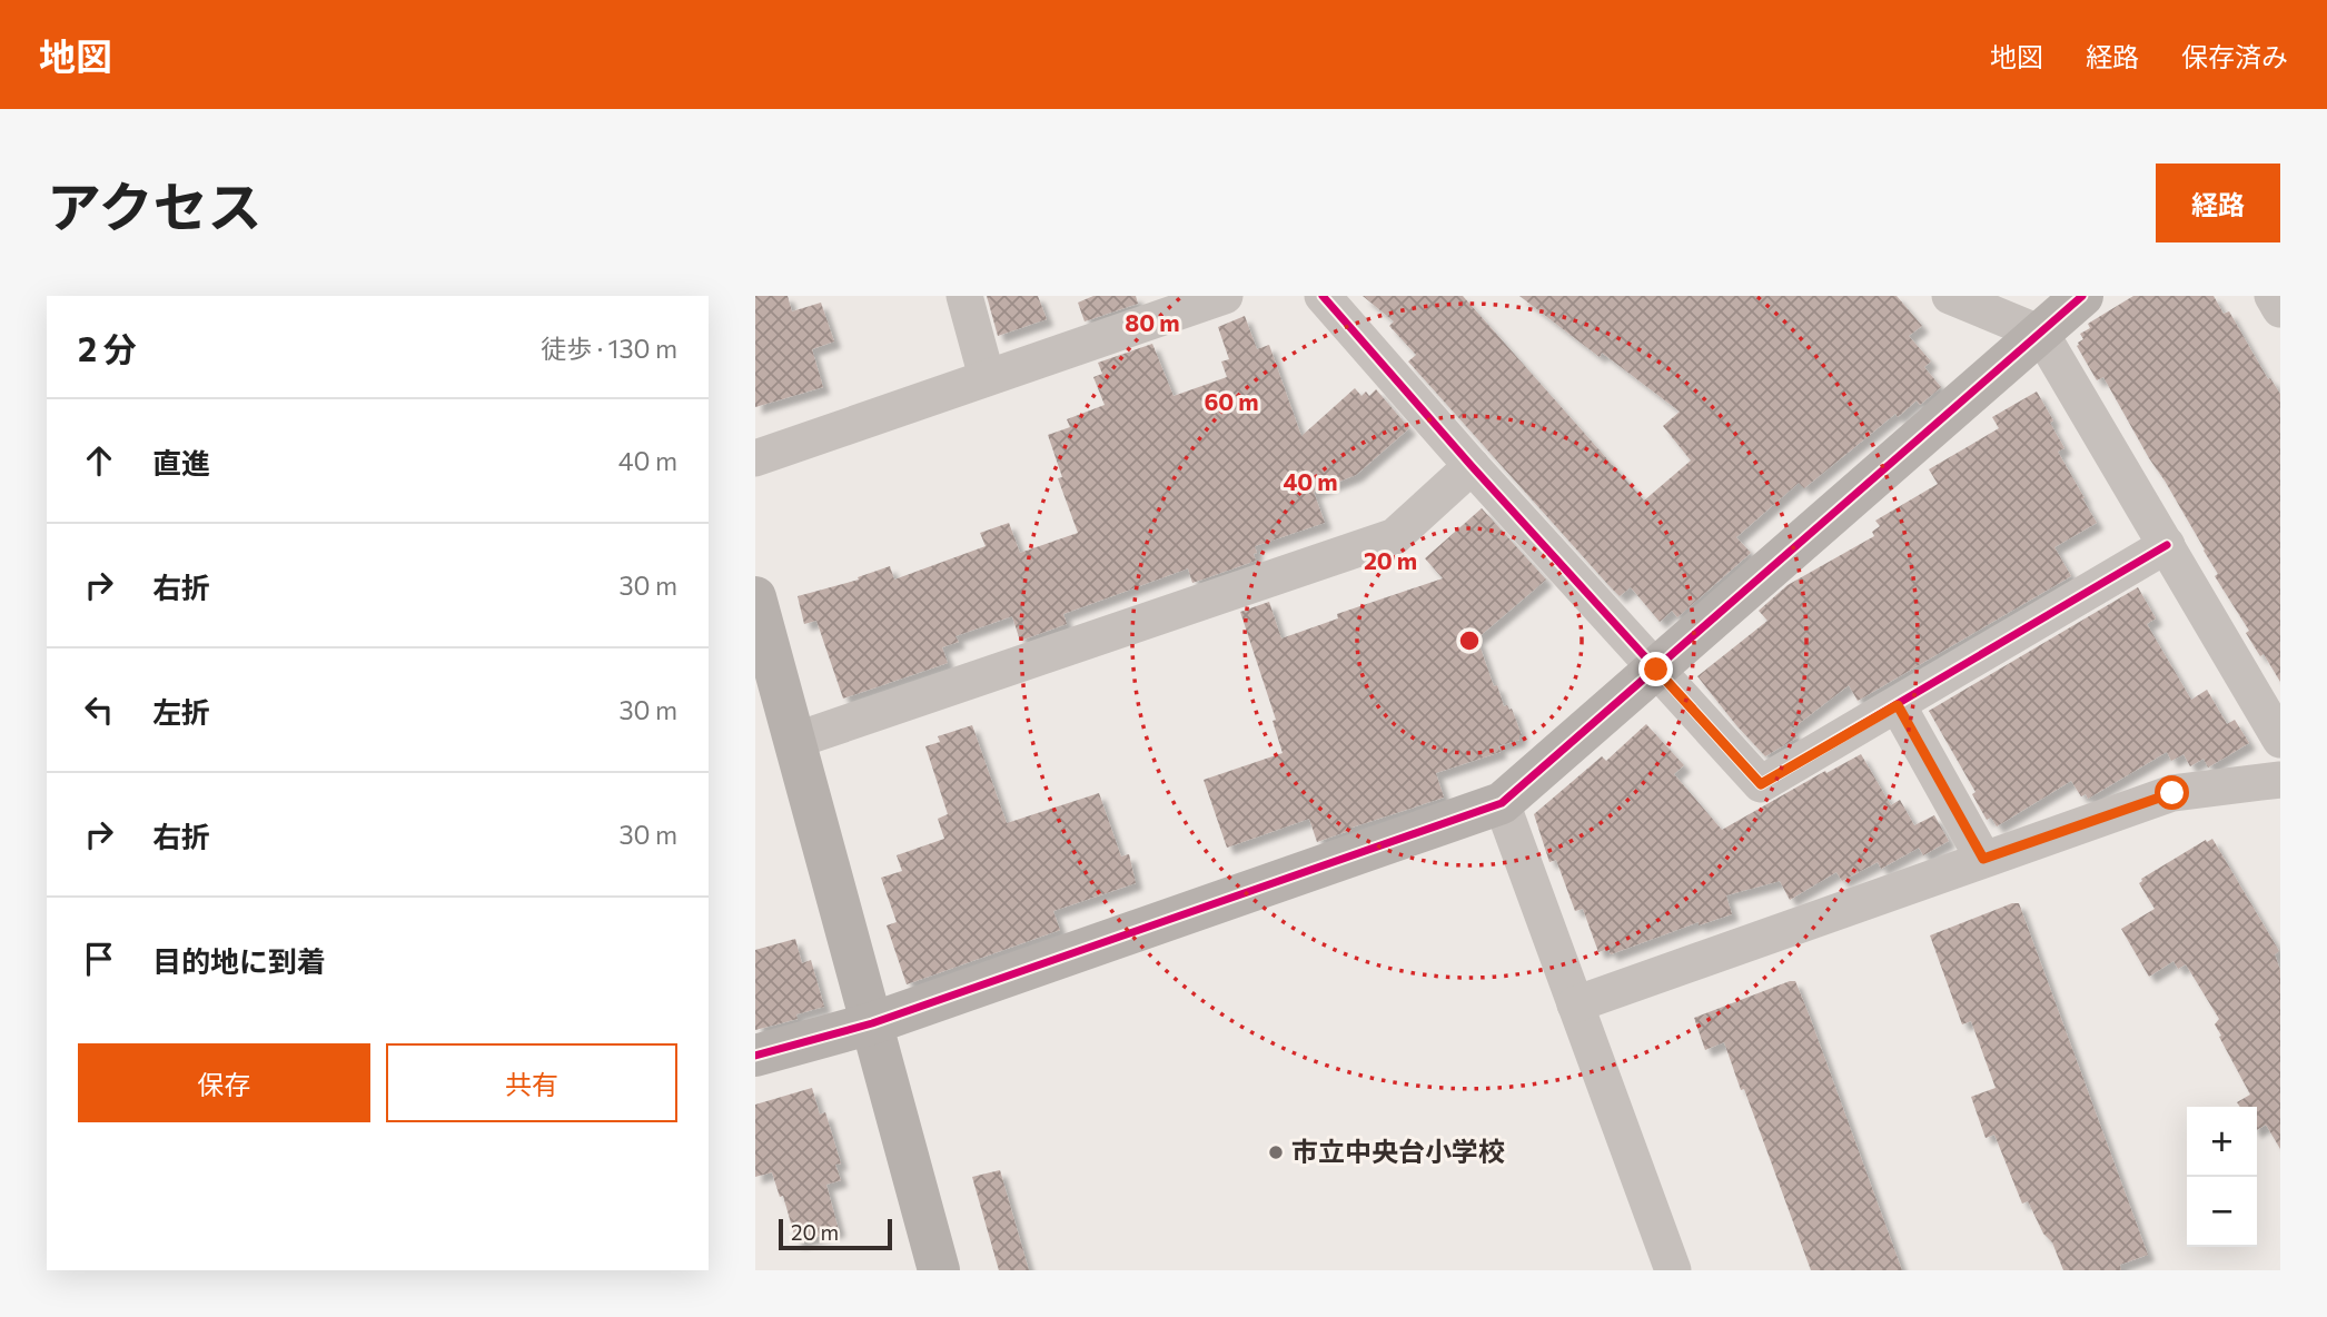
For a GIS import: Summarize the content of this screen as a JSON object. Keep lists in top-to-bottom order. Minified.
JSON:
{"places":["市立中央台小学校"],"scale_bar":"20 m","page":{"header":"地図","nav":["地図","経路","保存済み"],"title":"アクセス","buttons":["経路",["保存","共有"]],"heading":["2 分","徒歩 · 130 m"],"list":[["直進","40 m"],["右折","30 m"],["左折","30 m"],["右折","30 m"],"目的地に到着"],"map_buttons":["+","−"],"scale":"20 m"},"rings":["80 m","60 m","40 m","20 m"]}
